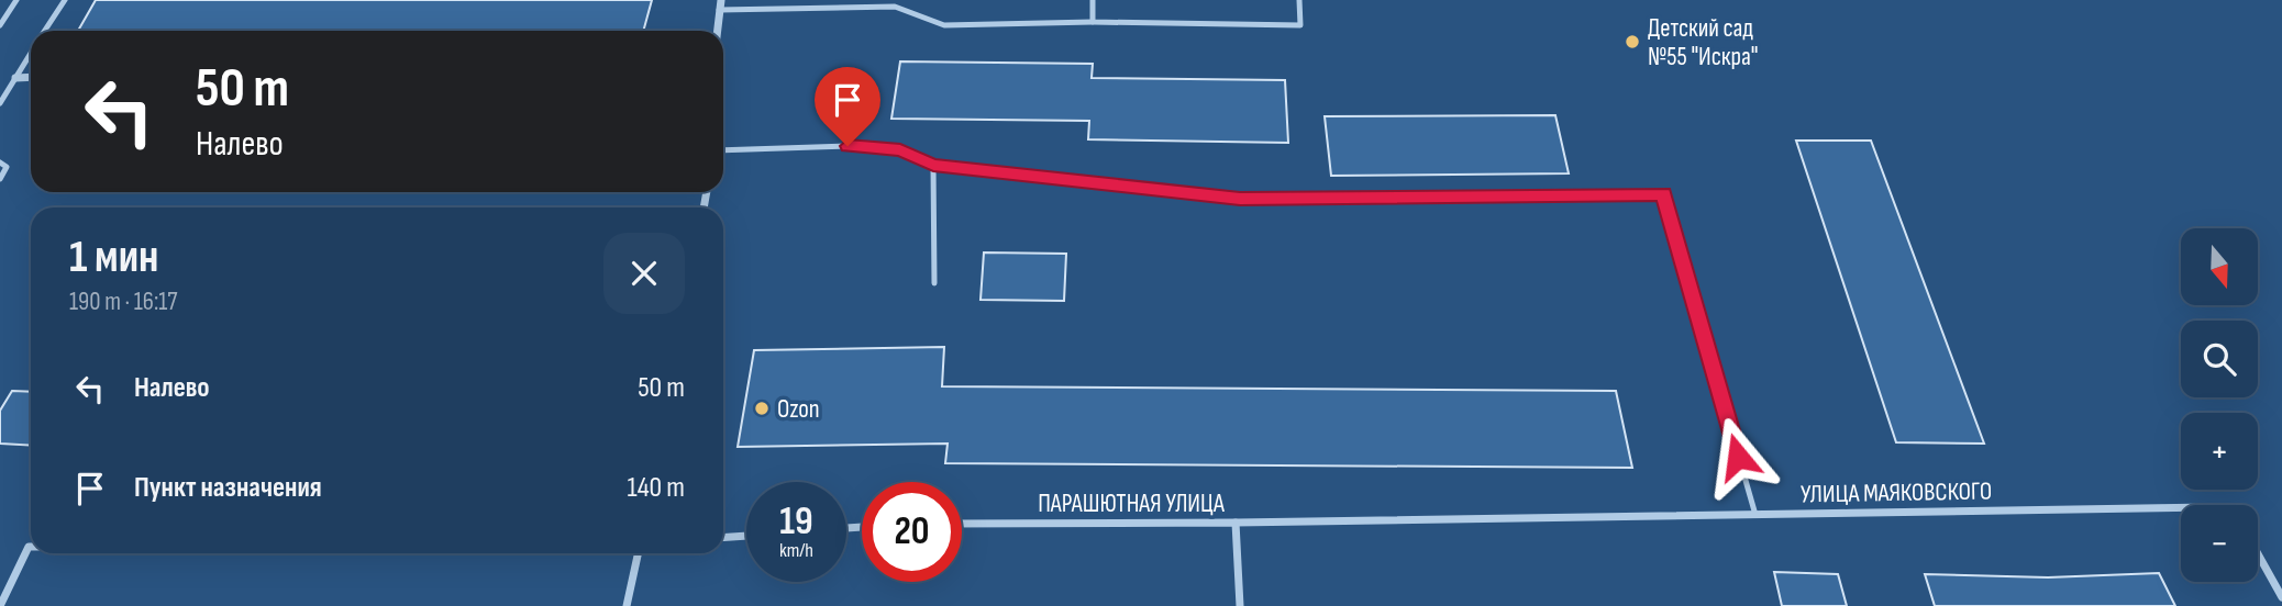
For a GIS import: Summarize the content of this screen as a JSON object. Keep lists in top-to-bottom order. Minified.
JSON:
{"streets":{"street":["УЛИЦА МАЯКОВСКОГО","ПАРАШЮТНАЯ УЛИЦА"]},"crossings":[["УЛИЦА МАЯКОВСКОГО","ПАРАШЮТНАЯ УЛИЦА"]],"places":["Детский сад №55 \"Искра\"","Ozon"],"north":"bottom","page":{"turn":["50 m","Налево"],"heading":["1 мин","190 m · 16:17"],"map_buttons":["+","−"],"list":[{"name":"Налево","value":"50 m"},{"name":"Пункт назначения","value":"140 m"}],"speed":"19 km/h","limit":"20"}}
